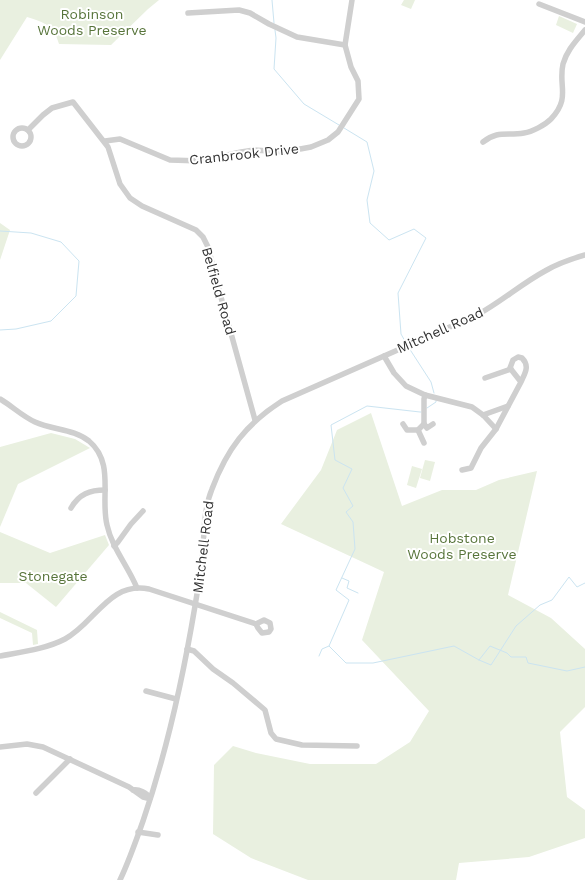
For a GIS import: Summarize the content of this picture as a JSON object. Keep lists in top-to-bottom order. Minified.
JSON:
{"streets":{"street":["Cranbrook Drive","Belfield Road","Mitchell Road"]},"crossings":[["Cranbrook Drive","Belfield Road"],["Belfield Road","Mitchell Road"]],"parks":["Robinson Woods Preserve","Hobstone Woods Preserve","Stonegate"]}
